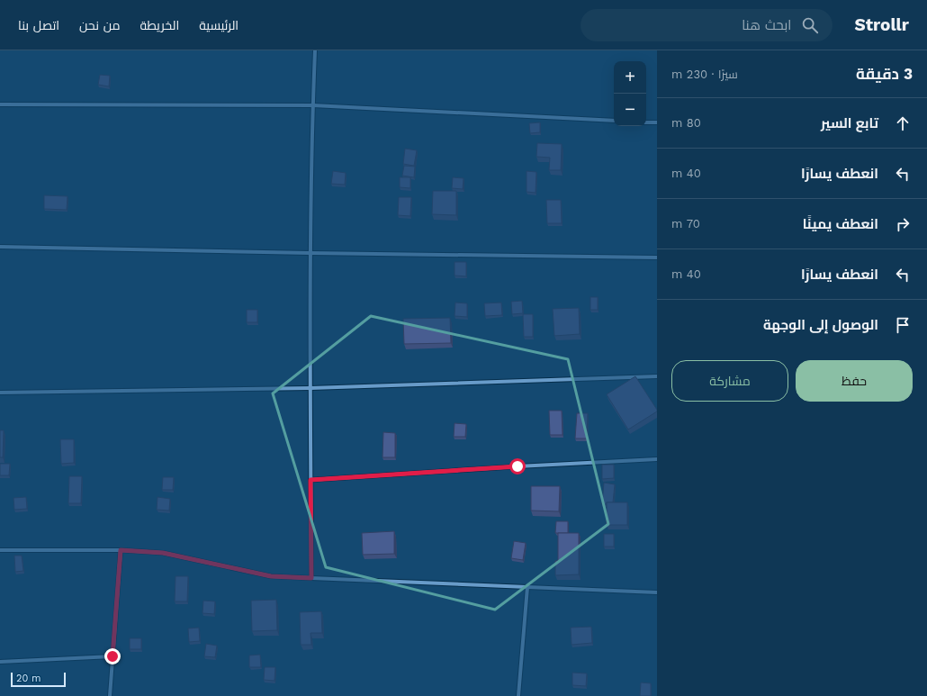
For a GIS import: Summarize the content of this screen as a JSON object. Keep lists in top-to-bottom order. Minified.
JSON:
{"scale_bar":"20 m","page":{"header":"Strollr","search":"ابحث هنا","nav":["الرئيسية","الخريطة","من نحن","اتصل بنا"],"heading":["3 دقيقة","سيرًا · 230 m"],"map_buttons":["+","−"],"list":[["تابع السير","80 m"],["انعطف يسارًا","40 m"],["انعطف يمينًا","70 m"],["انعطف يسارًا","40 m"],"الوصول إلى الوجهة"],"buttons":["حفظ","مشاركة"],"scale":"20 m"}}
